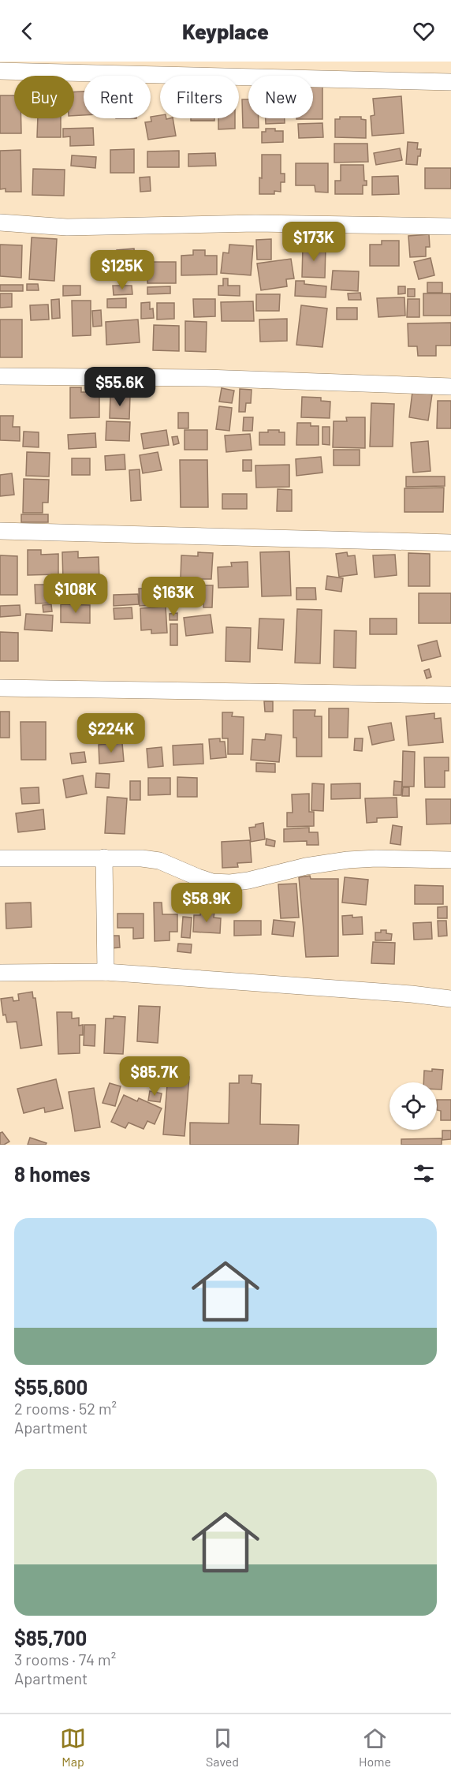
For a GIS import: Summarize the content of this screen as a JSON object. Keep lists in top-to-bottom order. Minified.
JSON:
{"page":{"header":"Keyplace","chip":["Buy","Rent","Filters","New"],"price":["$173K","$125K","$55.6K","$108K","$163K","$224K","$58.9K","$85.7K"],"heading":"8 homes","list":[{"name":"$55,600","note":"2 rooms · 52 m² · Apartment"},{"name":"$85,700","note":"3 rooms · 74 m² · Apartment"}],"tabs":["Map","Saved","Home"]}}
